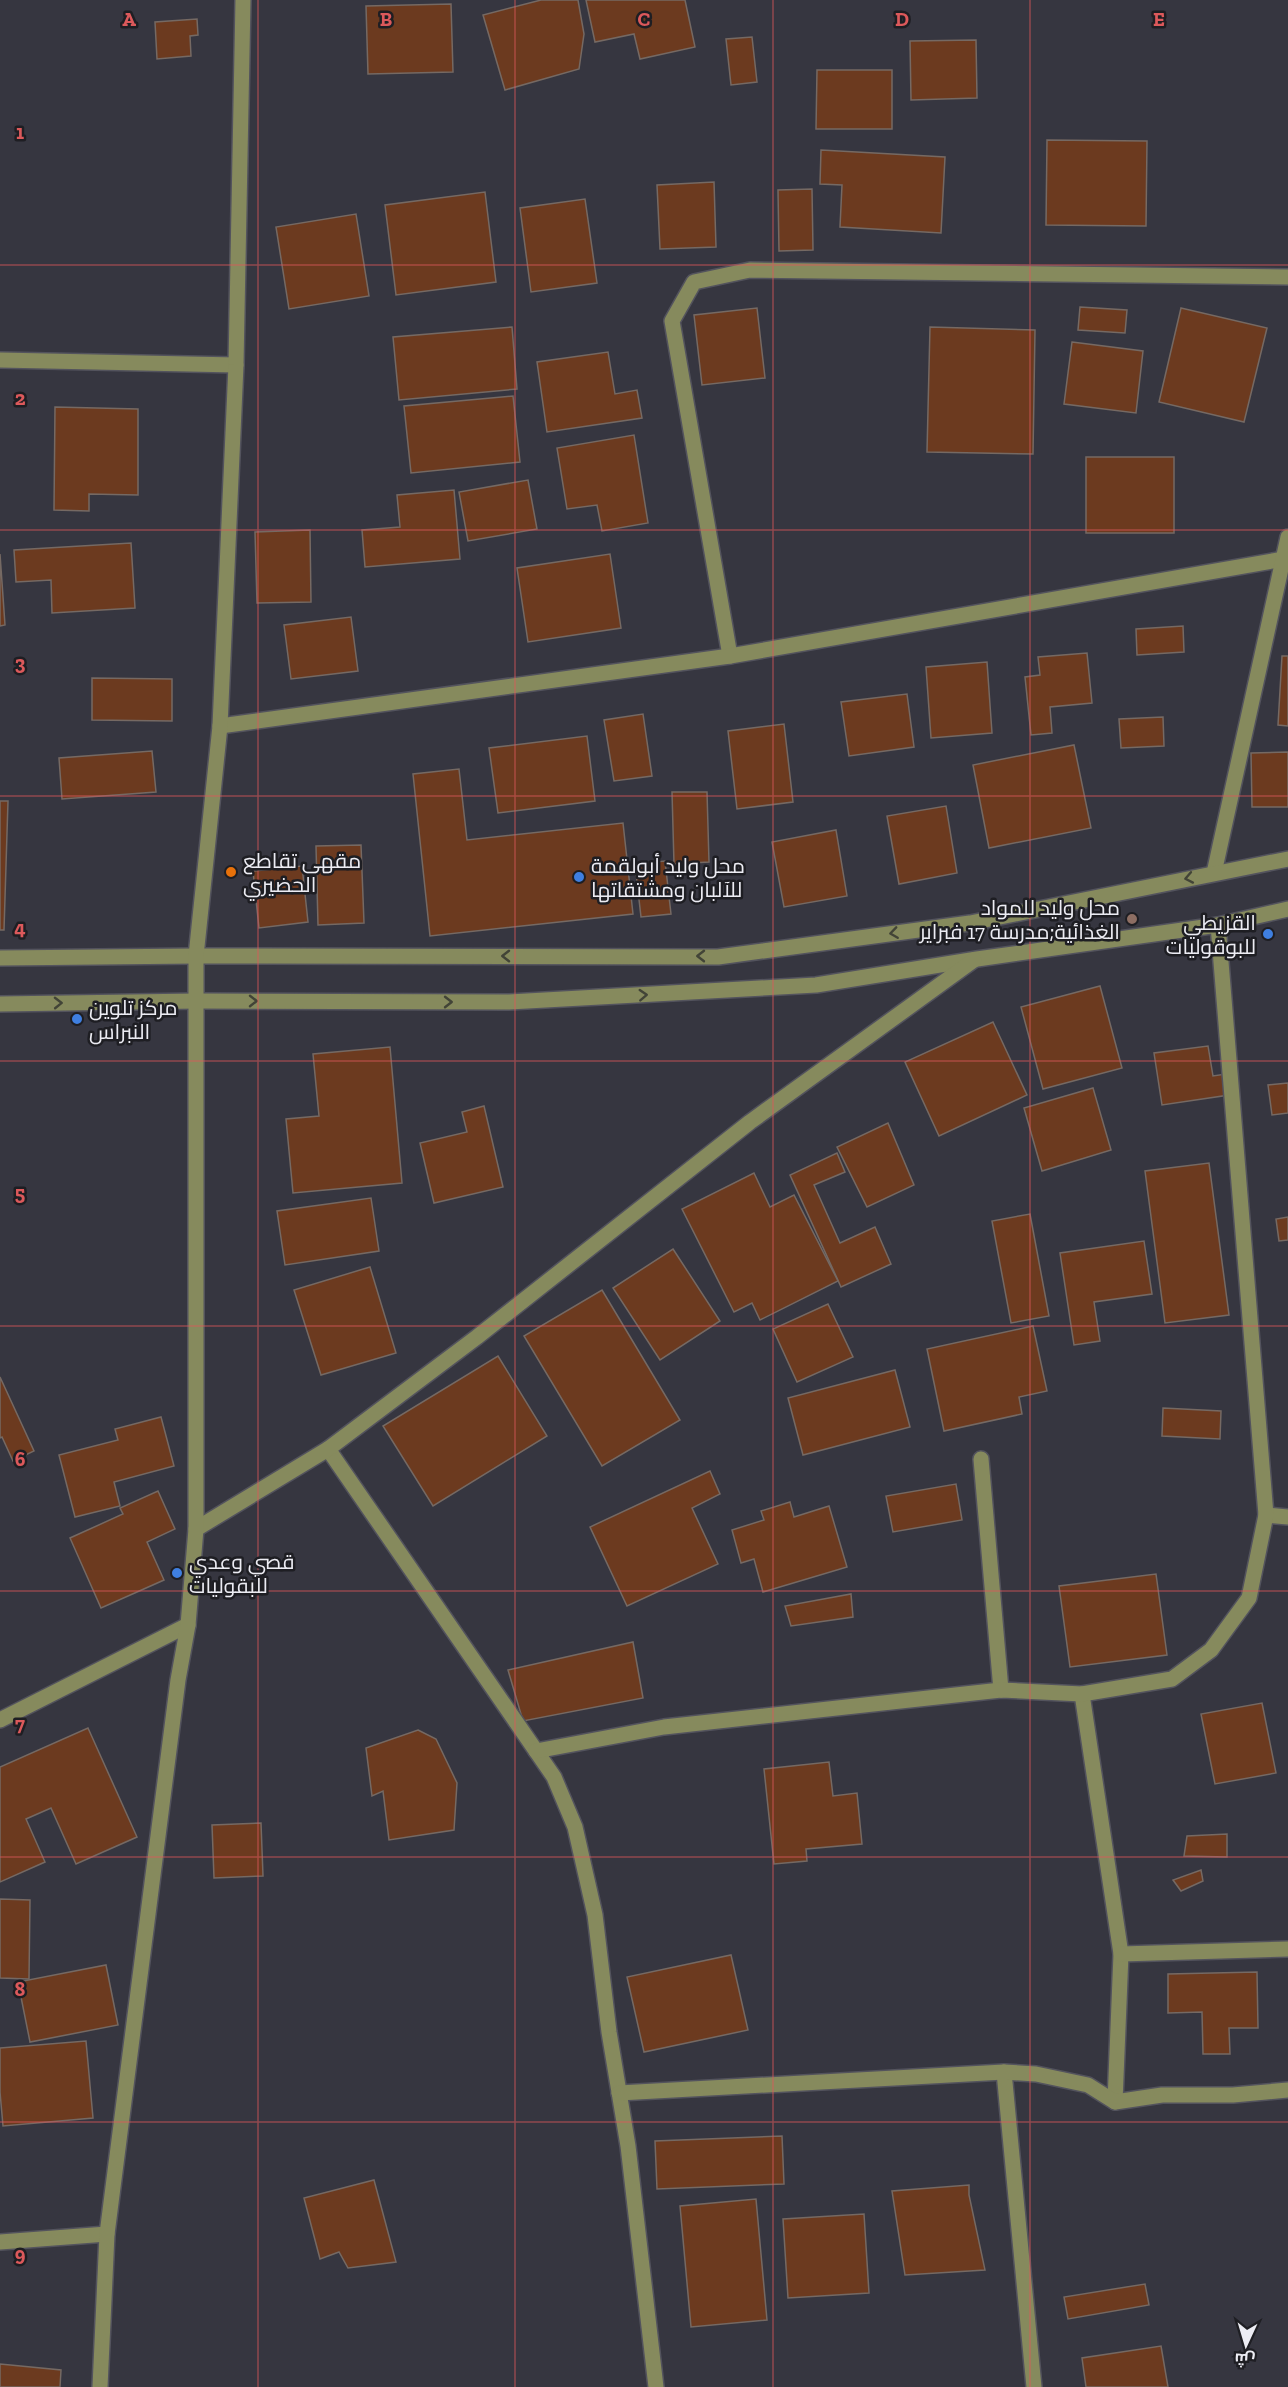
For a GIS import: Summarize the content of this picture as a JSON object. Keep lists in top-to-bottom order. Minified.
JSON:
{"places":["مقهى تقاطع الحضيري","محل وليد أبولقمة للآلبان ومشتقاتها","محل وليد للمواد الغذائية;مدرسة 17 فبراير","القزيطي للبوقوليات","مركز تلوين النبراس","قصي وعدي للبقوليات"],"north":"bottom","grid":{"columns":["A","B","C","D","E"],"rows":["1","2","3","4","5","6","7","8","9"]}}
